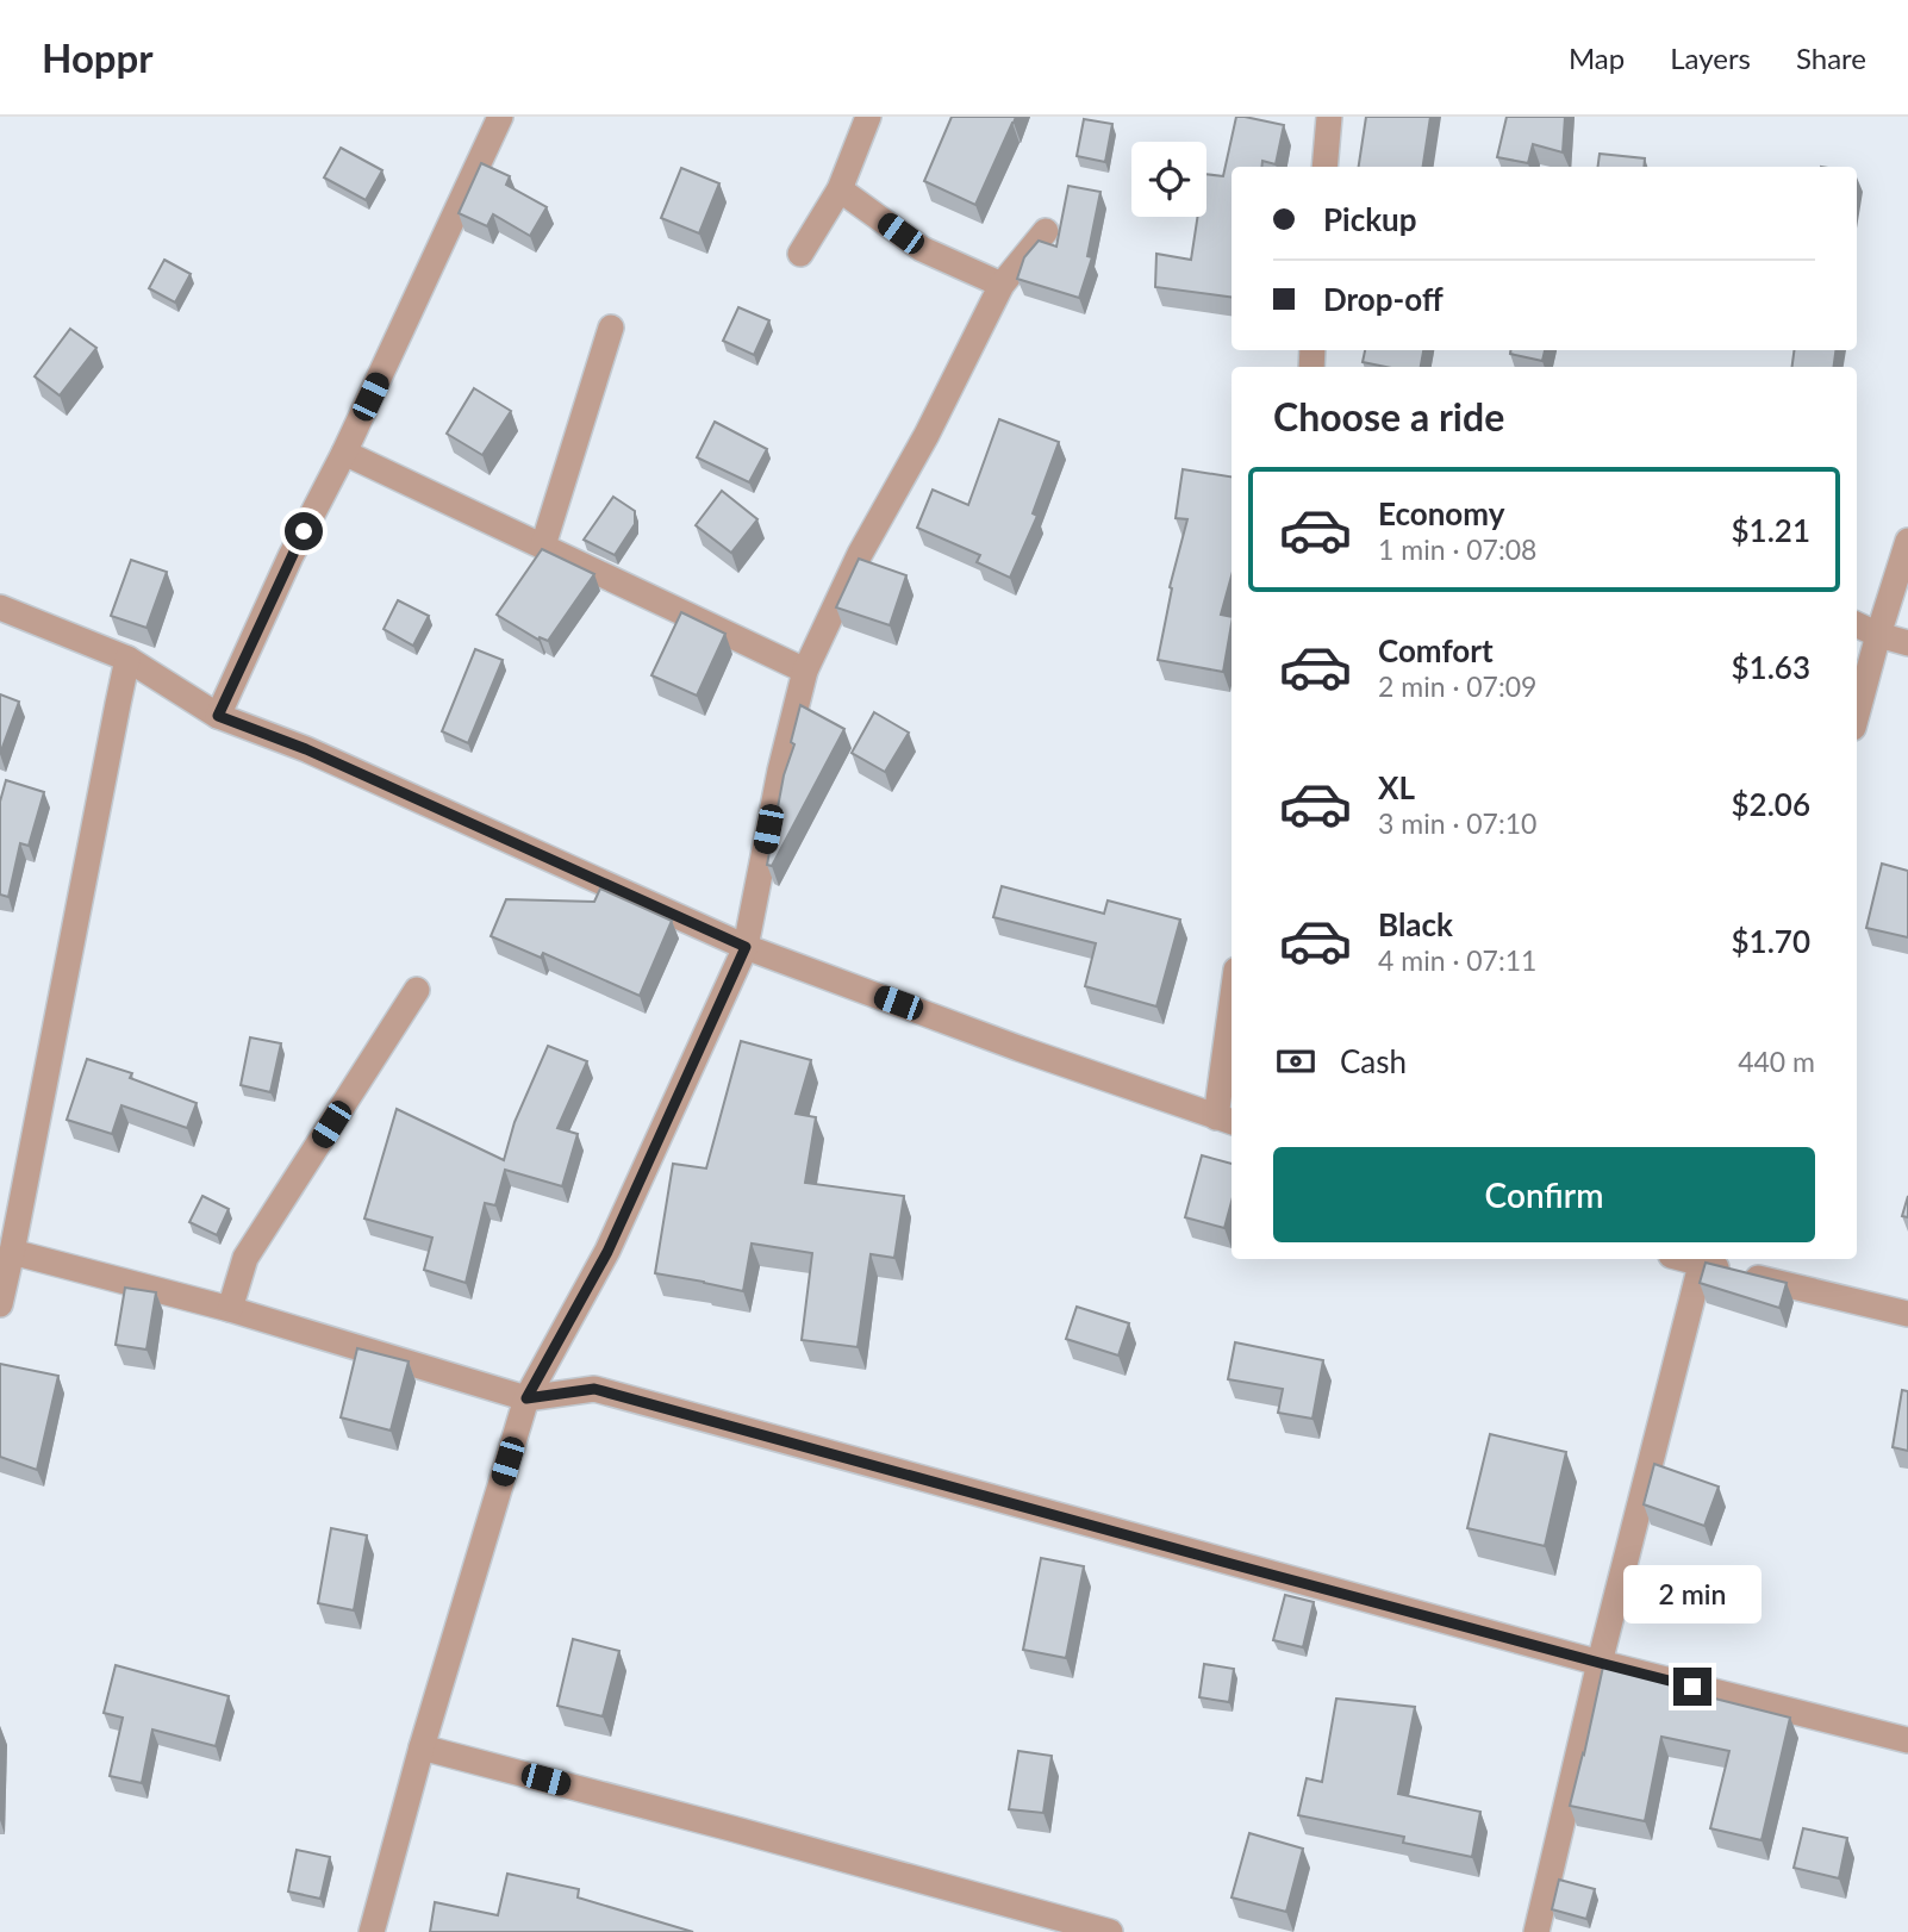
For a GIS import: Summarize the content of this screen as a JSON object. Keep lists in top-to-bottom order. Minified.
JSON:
{"page":{"header":"Hoppr","nav":["Map","Layers","Share"],"banner":["Pickup","Drop-off"],"heading":"Choose a ride","list":[{"name":"Economy","note":"1 min · 07:08","value":"$1.21"},{"name":"Comfort","note":"2 min · 07:09","value":"$1.63"},{"name":"XL","note":"3 min · 07:10","value":"$2.06"},{"name":"Black","note":"4 min · 07:11","value":"$1.70"}],"pay":["Cash","440 m"],"buttons":"Confirm","bubble":"2 min"}}
